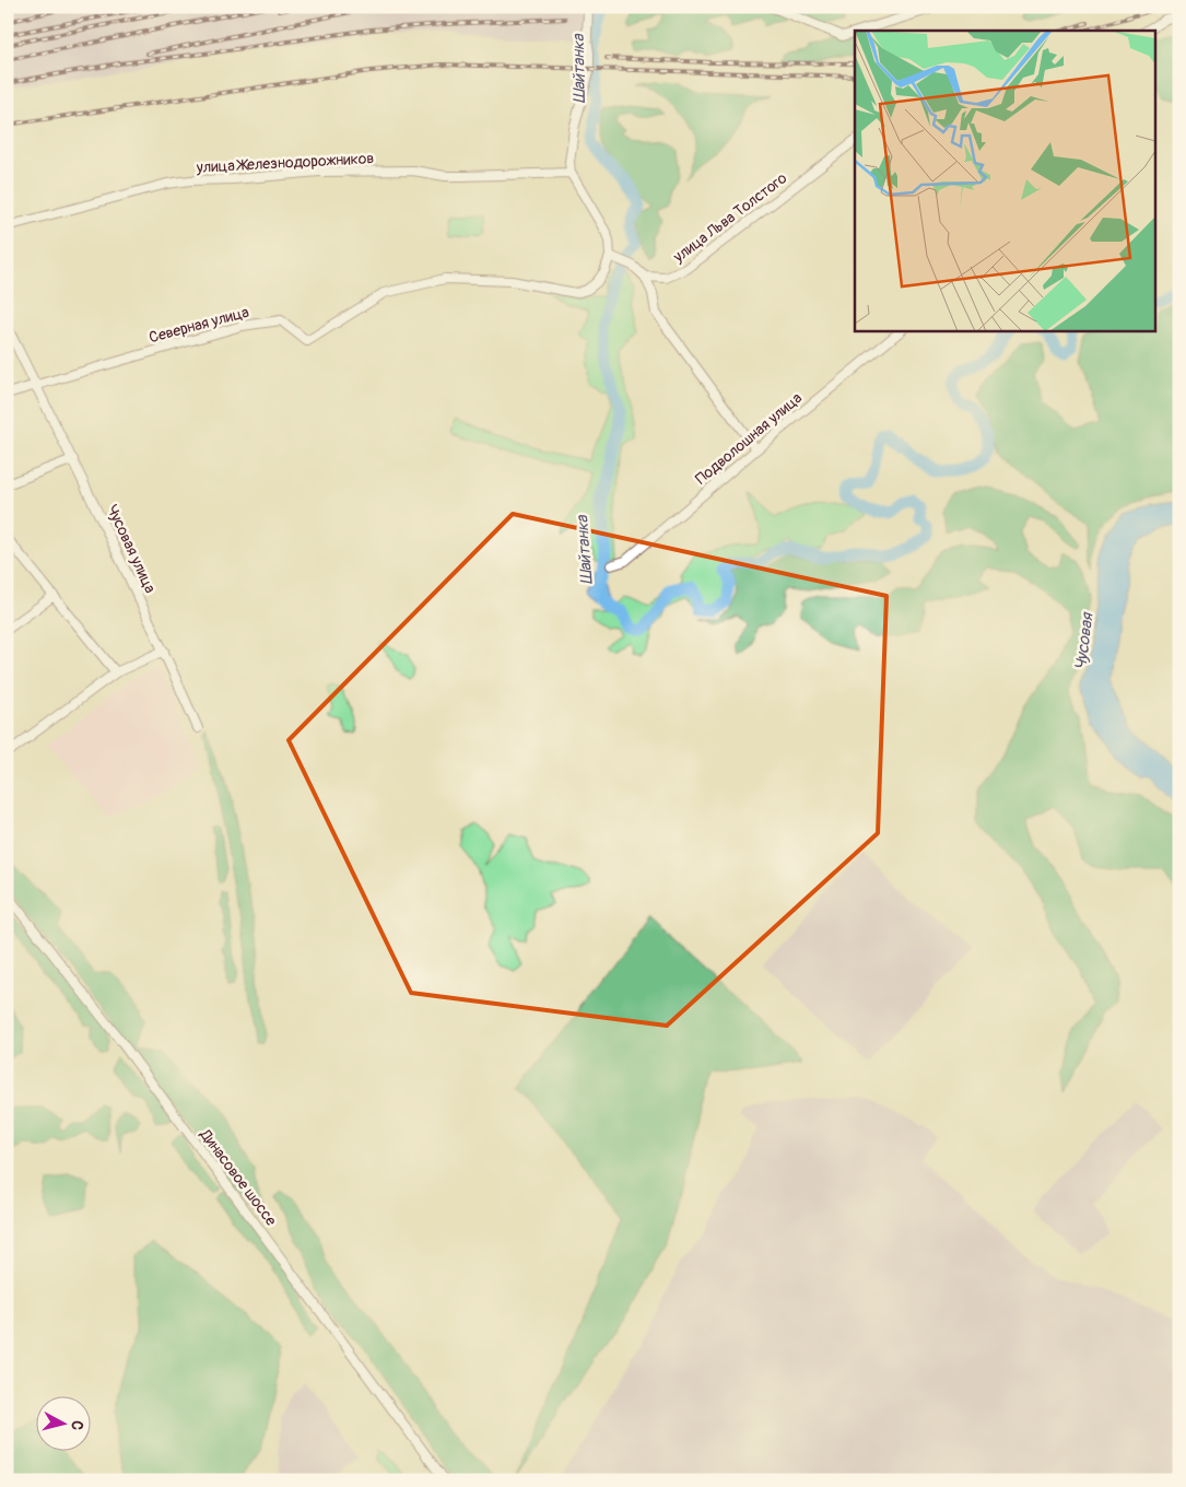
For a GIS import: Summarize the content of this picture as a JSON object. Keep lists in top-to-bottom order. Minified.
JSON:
{"streets":{"street":["улица Железнодорожников","улица Льва Толстого","Северная улица","Подволошная улица","Чусовая улица","Динасовое шоссе"]},"crossings":[["Северная улица","Чусовая улица"]],"water":["Шайтанка","Чусовая"],"north":"right"}
